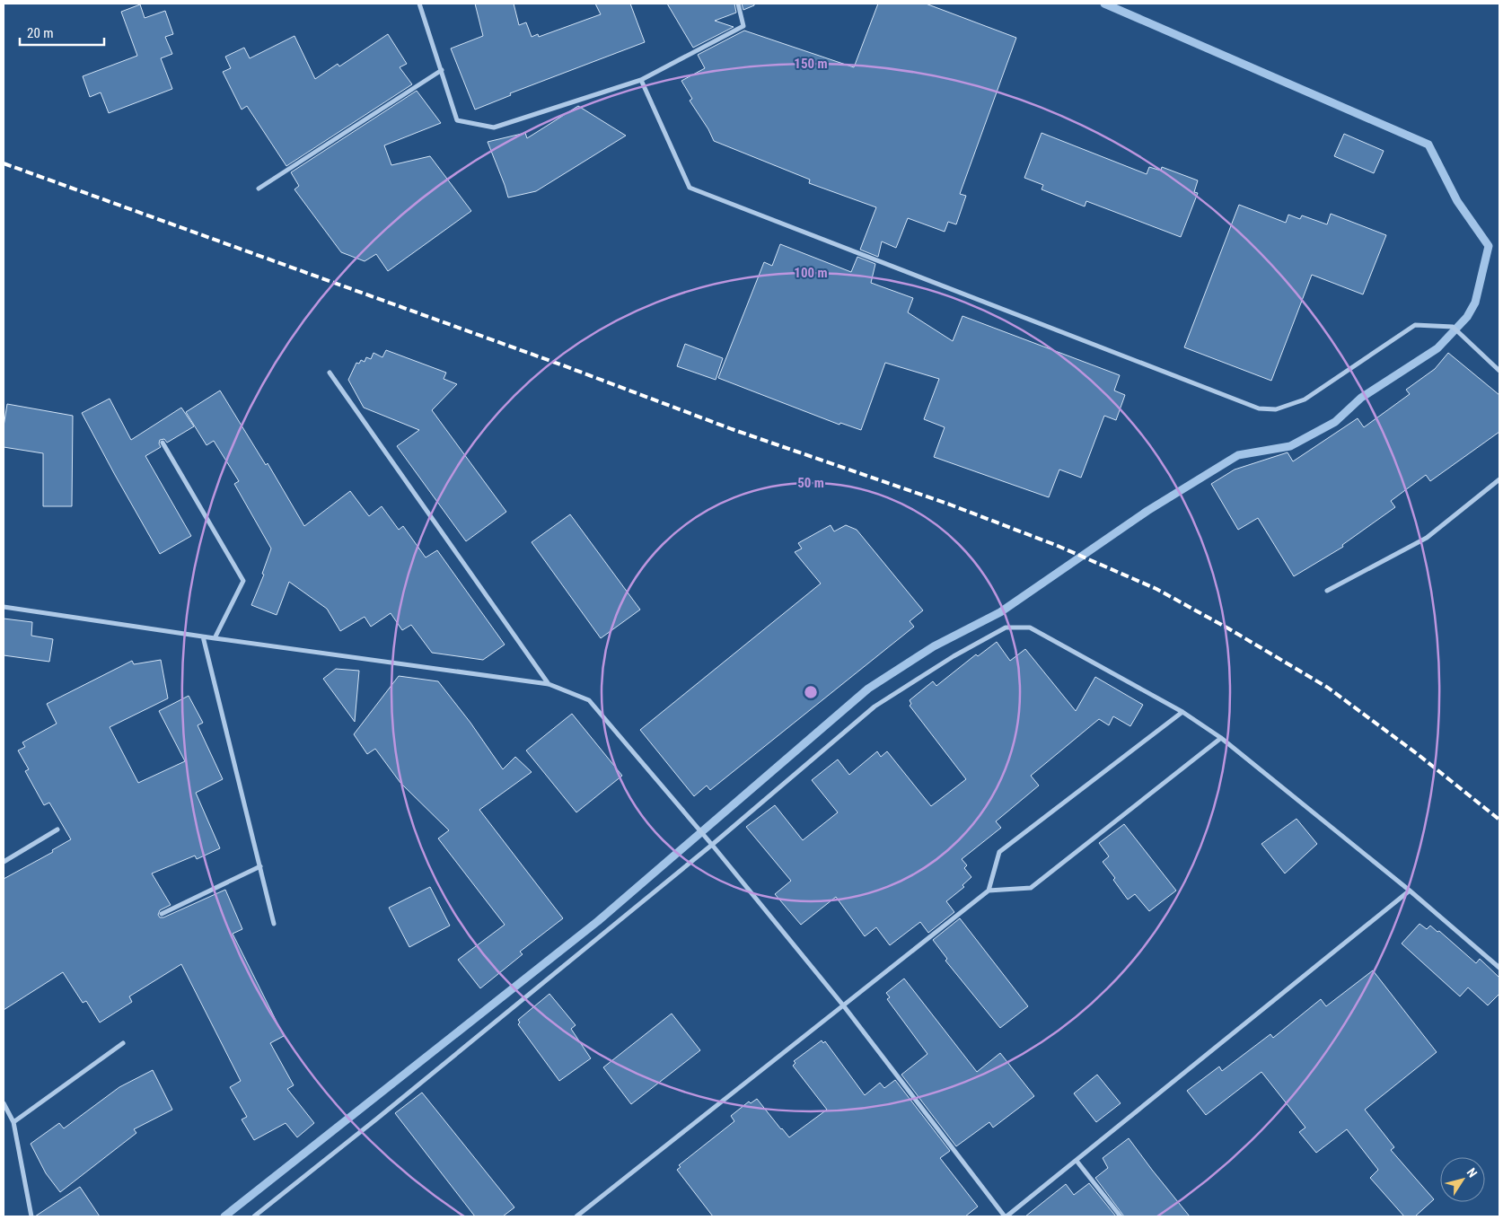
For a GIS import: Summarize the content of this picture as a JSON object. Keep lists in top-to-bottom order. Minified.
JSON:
{"scale_bar":"20 m","north":"top right","rings":["150 m","100 m","50 m"]}
